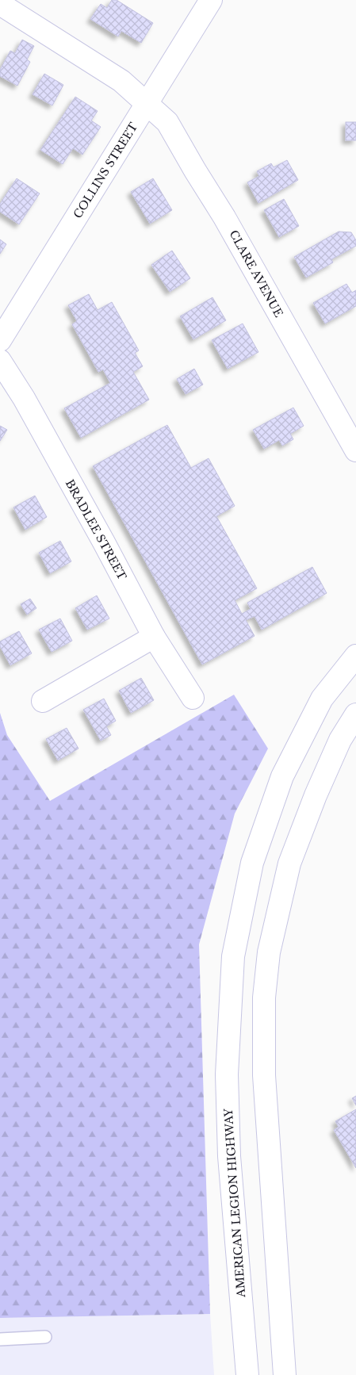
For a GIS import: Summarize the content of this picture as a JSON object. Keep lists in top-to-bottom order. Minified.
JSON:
{"streets":{"street":["COLLINS STREET","CLARE AVENUE","BRADLEE STREET","AMERICAN LEGION HIGHWAY"]},"crossings":[["COLLINS STREET","CLARE AVENUE"]]}
